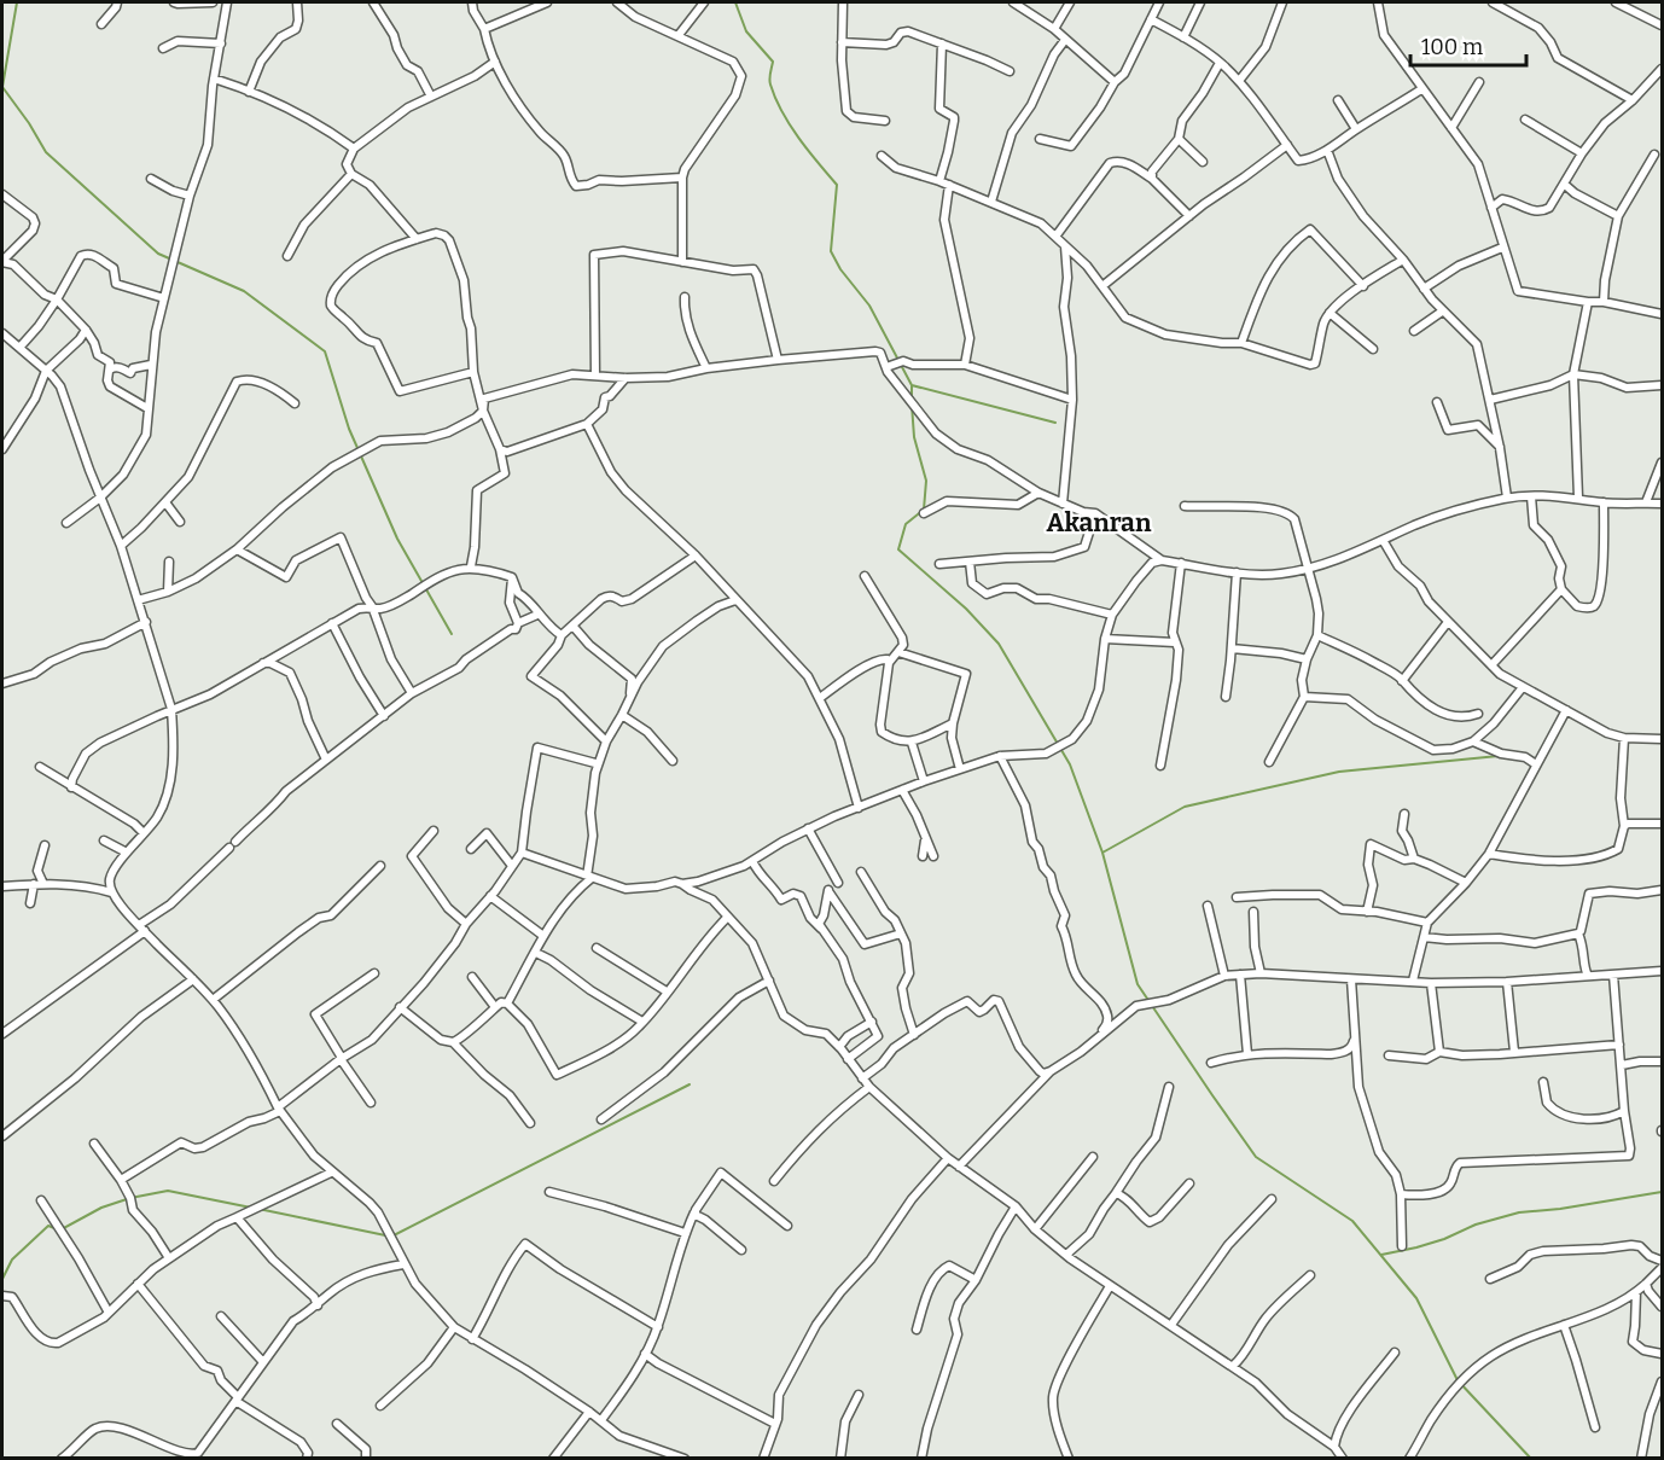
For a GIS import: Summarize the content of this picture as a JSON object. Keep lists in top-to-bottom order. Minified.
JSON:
{"districts":["Akanran"],"scale_bar":"100 m"}
